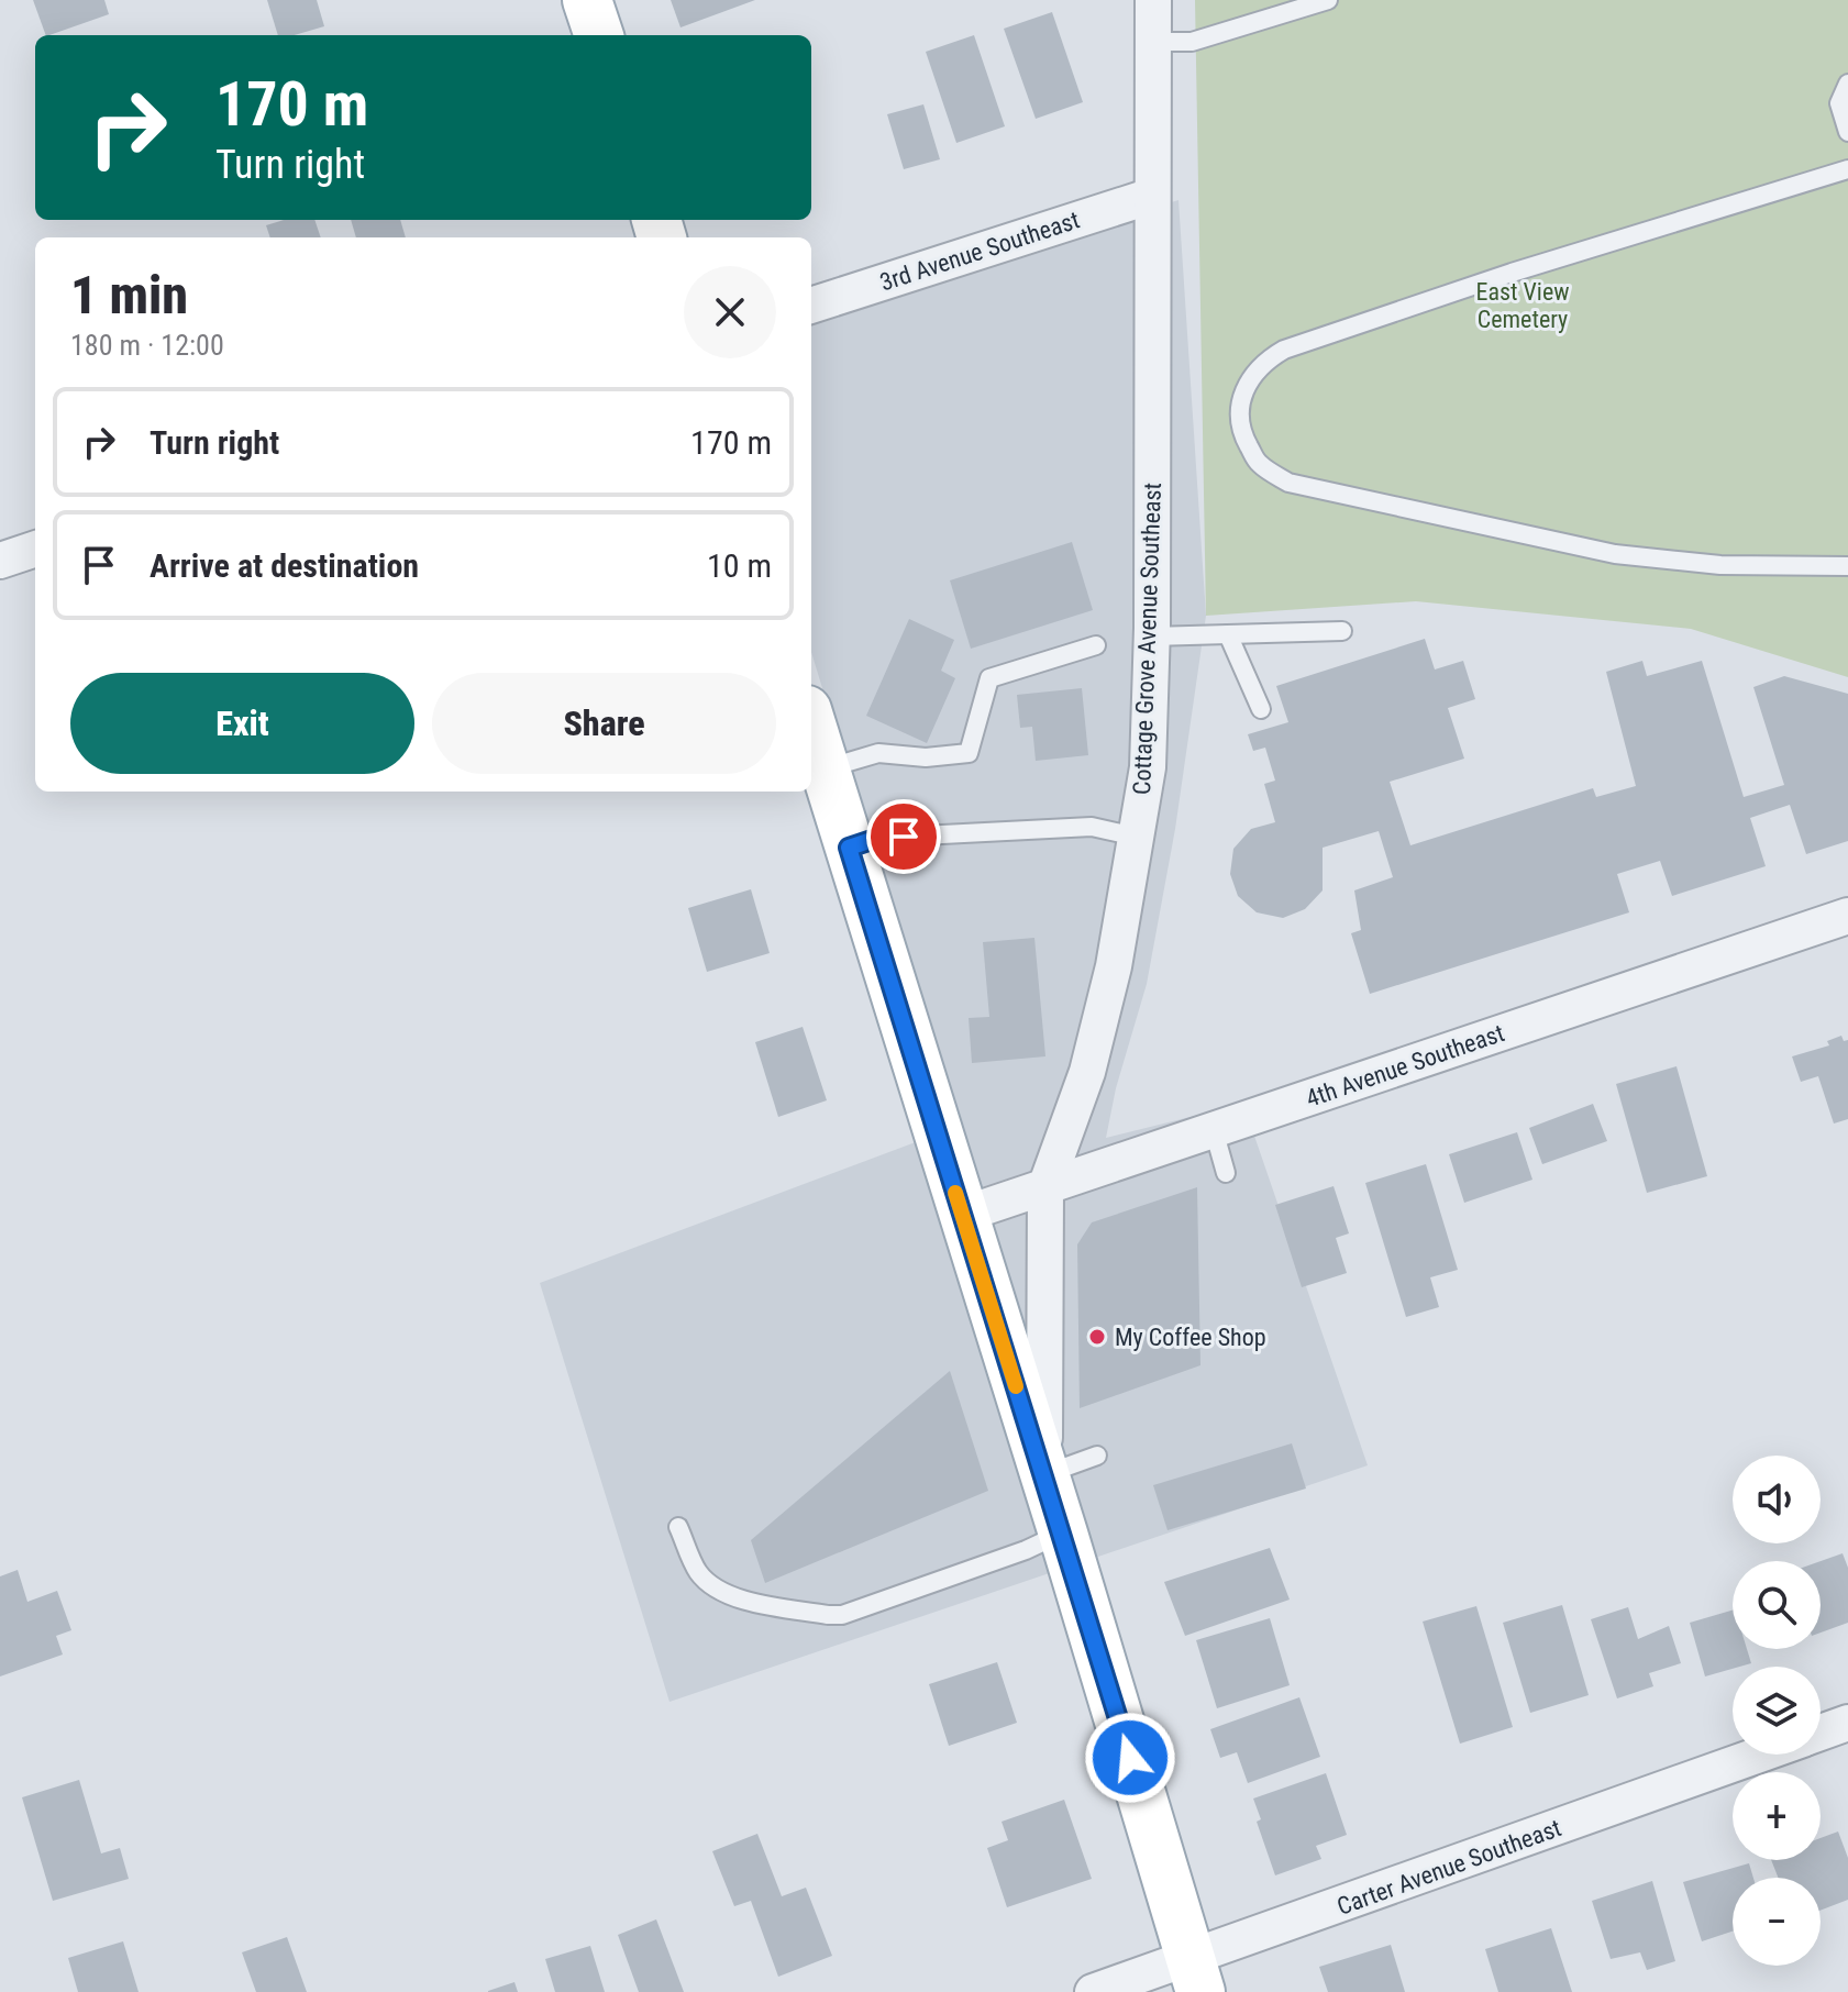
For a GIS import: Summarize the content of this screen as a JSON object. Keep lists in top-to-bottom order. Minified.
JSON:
{"streets":{"street":["3rd Avenue Southeast","Cottage Grove Avenue Southeast","4th Avenue Southeast","Carter Avenue Southeast"]},"crossings":[["3rd Avenue Southeast","Cottage Grove Avenue Southeast"],["Cottage Grove Avenue Southeast","4th Avenue Southeast"]],"parks":["East View Cemetery"],"places":["My Coffee Shop"],"page":{"turn":["170 m","Turn right"],"heading":["1 min","180 m · 12:00"],"list":[{"name":"Turn right","value":"170 m"},{"name":"Arrive at destination","value":"10 m"}],"buttons":["Exit","Share"],"map_buttons":["+","−"]}}
